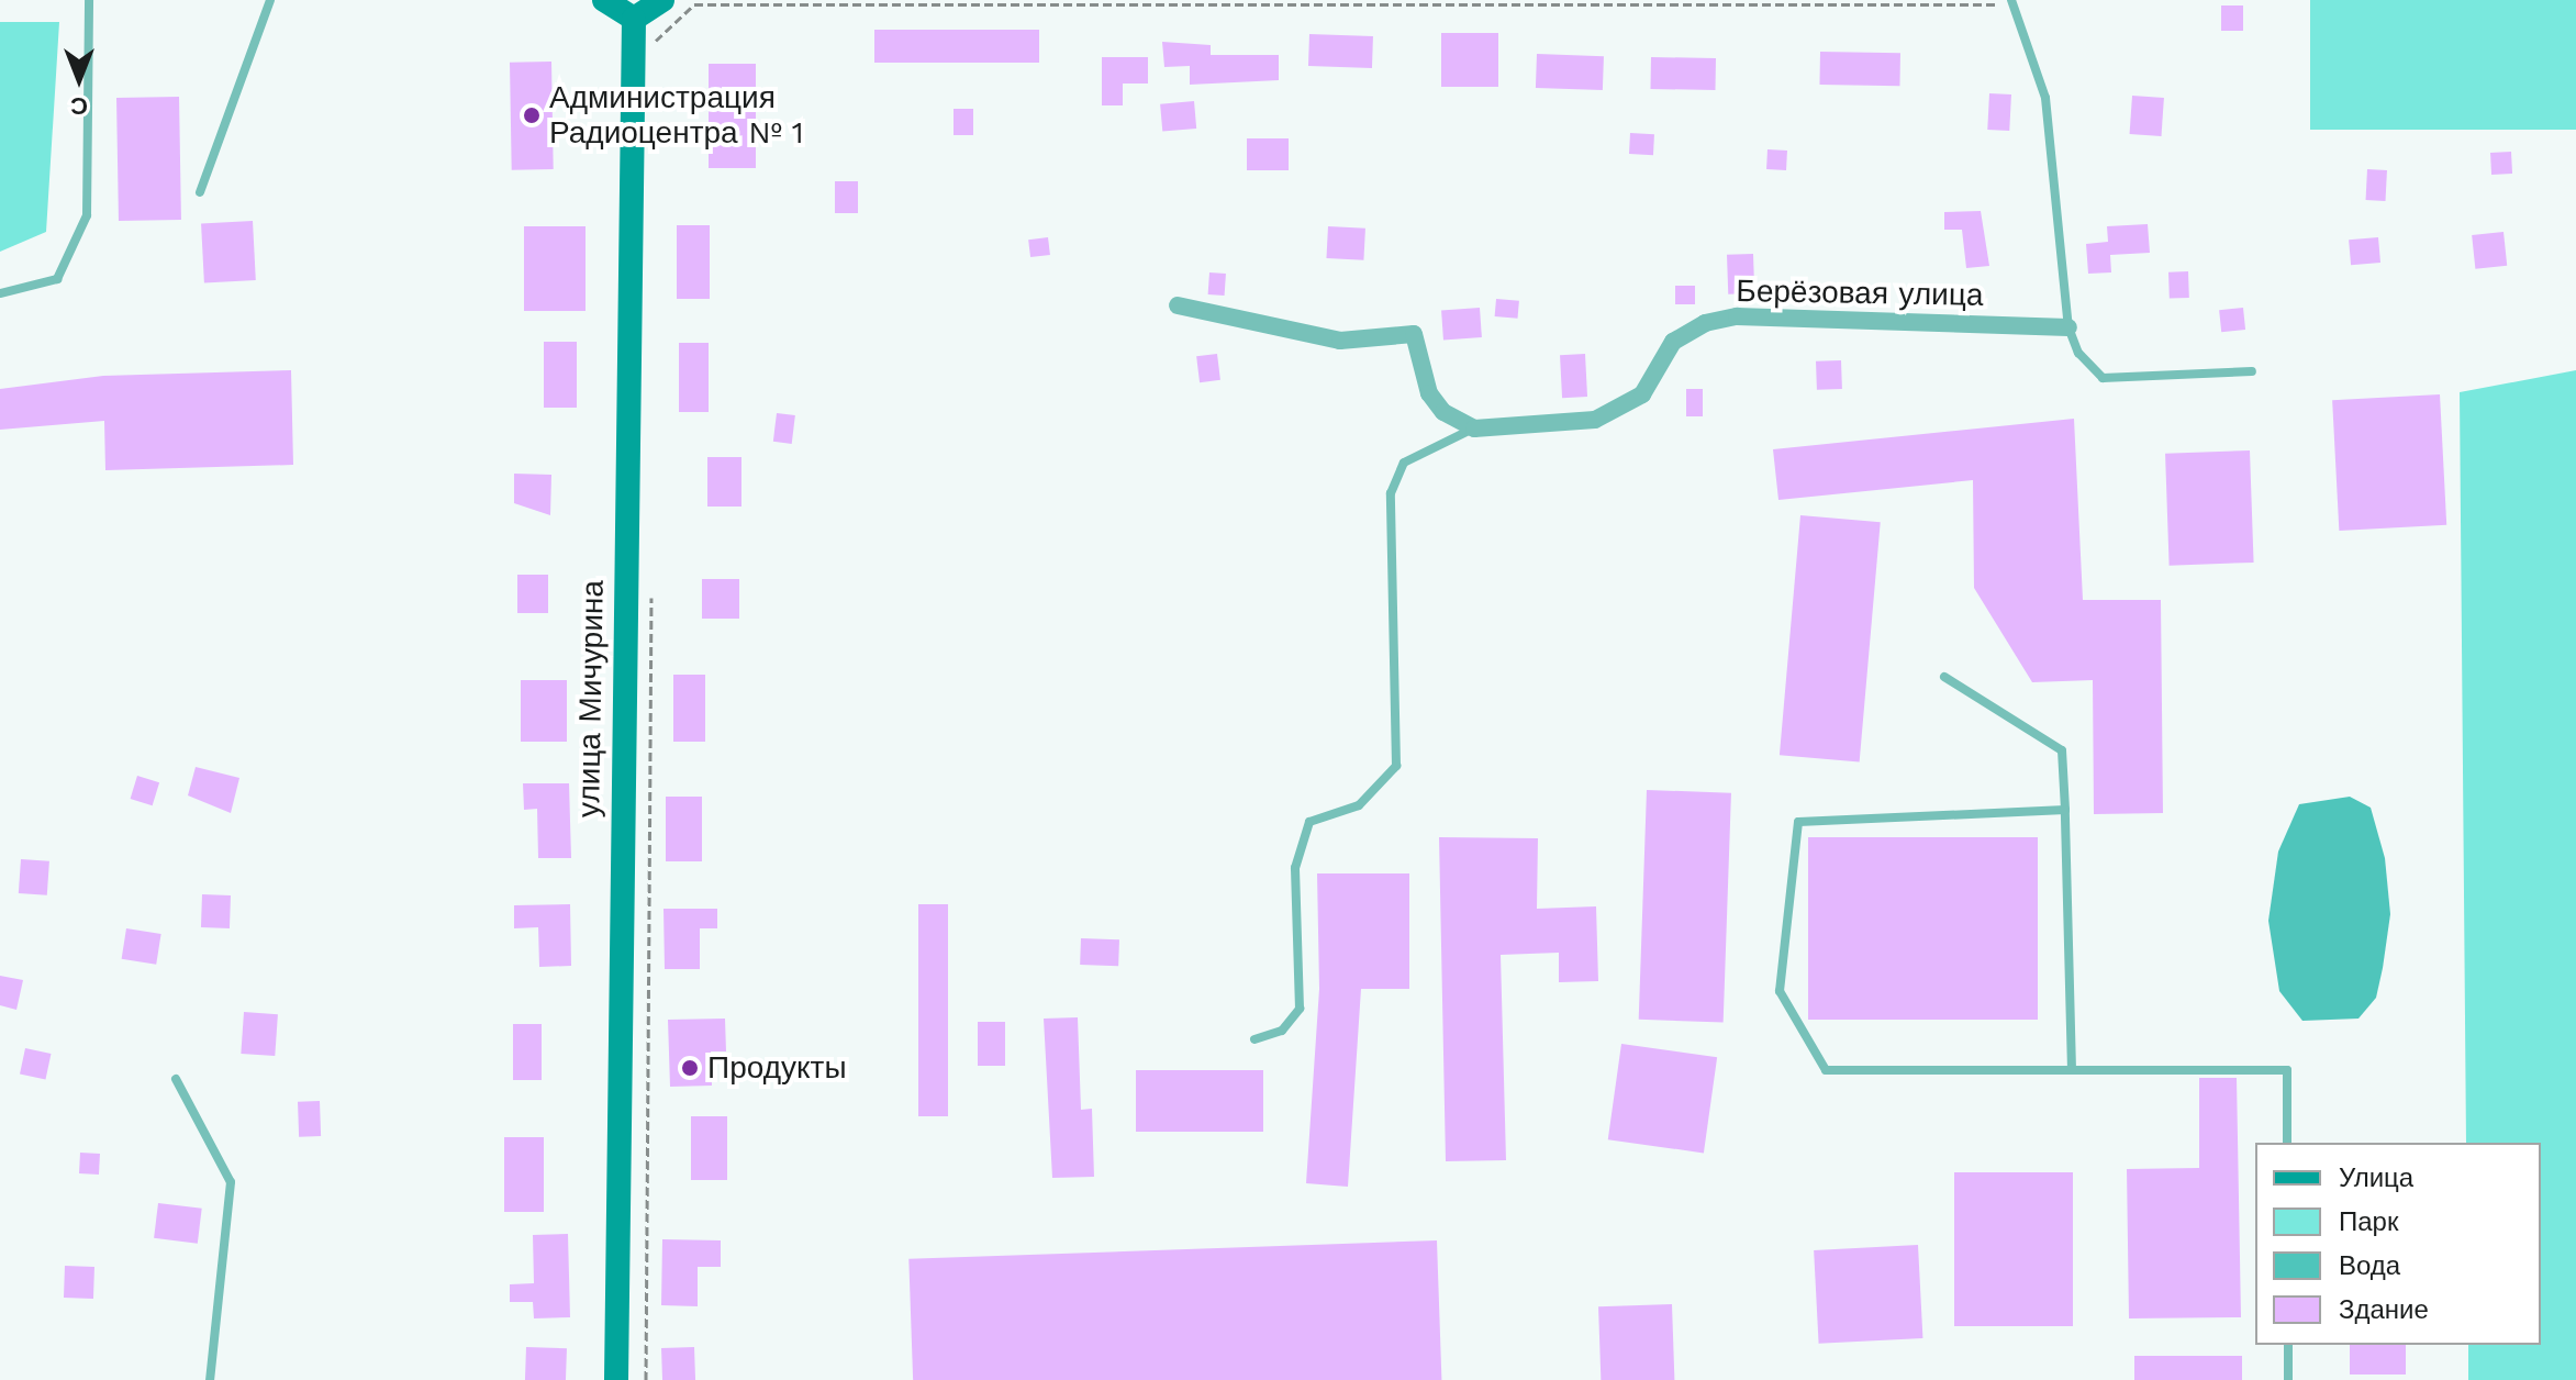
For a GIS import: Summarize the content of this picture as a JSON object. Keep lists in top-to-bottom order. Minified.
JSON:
{"streets":{"street":["Берёзовая улица","улица Мичурина"]},"places":["Администрация Радиоцентра № 1","Продукты"],"legend":["Улица","Парк","Вода","Здание"],"north":"bottom"}
